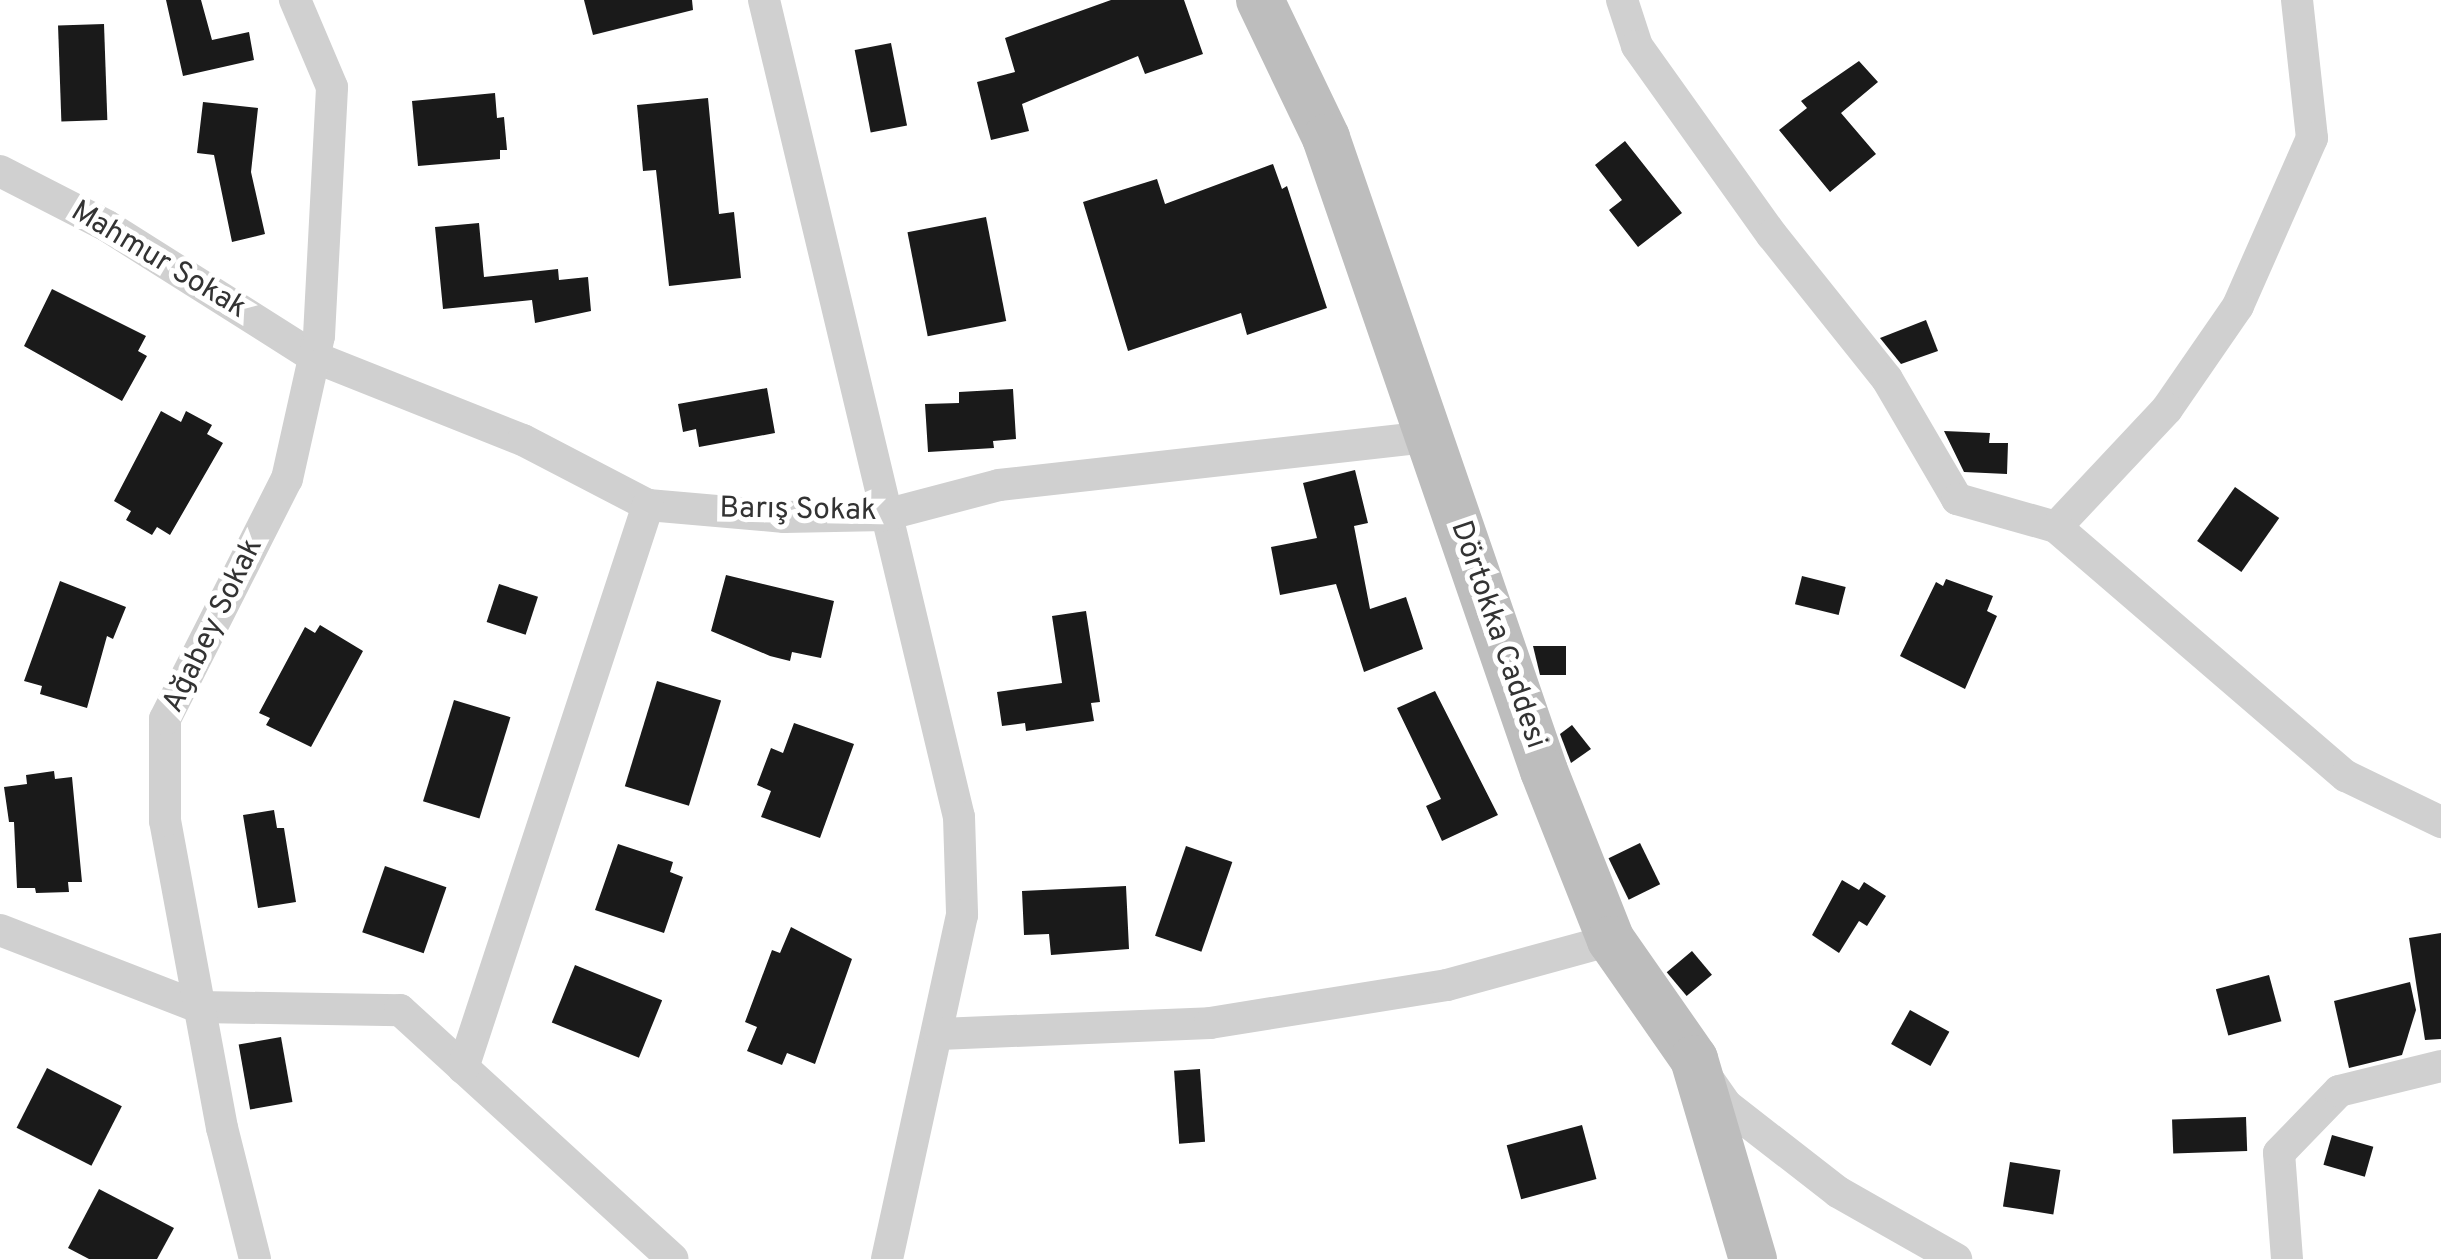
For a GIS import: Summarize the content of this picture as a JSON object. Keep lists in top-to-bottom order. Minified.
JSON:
{"streets":{"street":["Mahmur Sokak","Barış Sokak","Ağabey Sokak","Dörtokka Caddesi"]},"crossings":[["Mahmur Sokak","Barış Sokak"],["Mahmur Sokak","Ağabey Sokak"],["Barış Sokak","Ağabey Sokak"],["Barış Sokak","Dörtokka Caddesi"]]}
